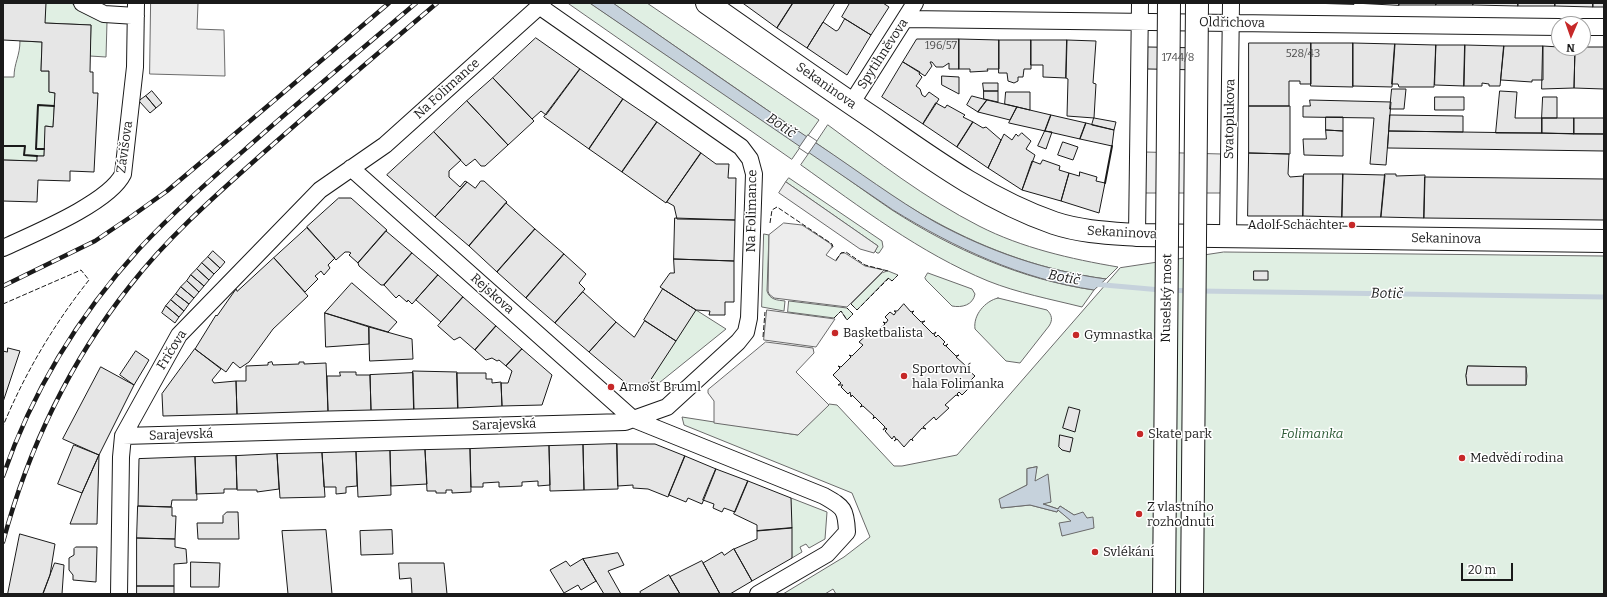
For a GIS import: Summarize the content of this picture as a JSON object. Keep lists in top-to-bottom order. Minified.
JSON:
{"streets":{"main road":["Sekaninova","Nuselský most"],"street":["Oldřichova","Spytihněvova","Na Folimance","Svatoplukova","Závišova","Rejskova","Fričova","Sarajevská"]},"crossings":[["Oldřichova","Spytihněvova"],["Oldřichova","Svatoplukova"],["Spytihněvova","Sekaninova"],["Sekaninova","Svatoplukova"],["Na Folimance","Rejskova"],["Na Folimance","Fričova"],["Na Folimance","Sarajevská"],["Rejskova","Fričova"],["Rejskova","Sarajevská"],["Fričova","Sarajevská"]],"water":["Botič"],"parks":["Folimanka"],"places":["Adolf Schӓchter","Basketbalista","Gymnastka","Sportovní hala Folimanka","Arnošt Bruml","Skate park","Medvědí rodina","Z vlastního rozhodnutí","Svlékání"],"house_numbers":["196/57","528/43","1744/8"],"scale_bar":"20 m","north":"bottom"}
